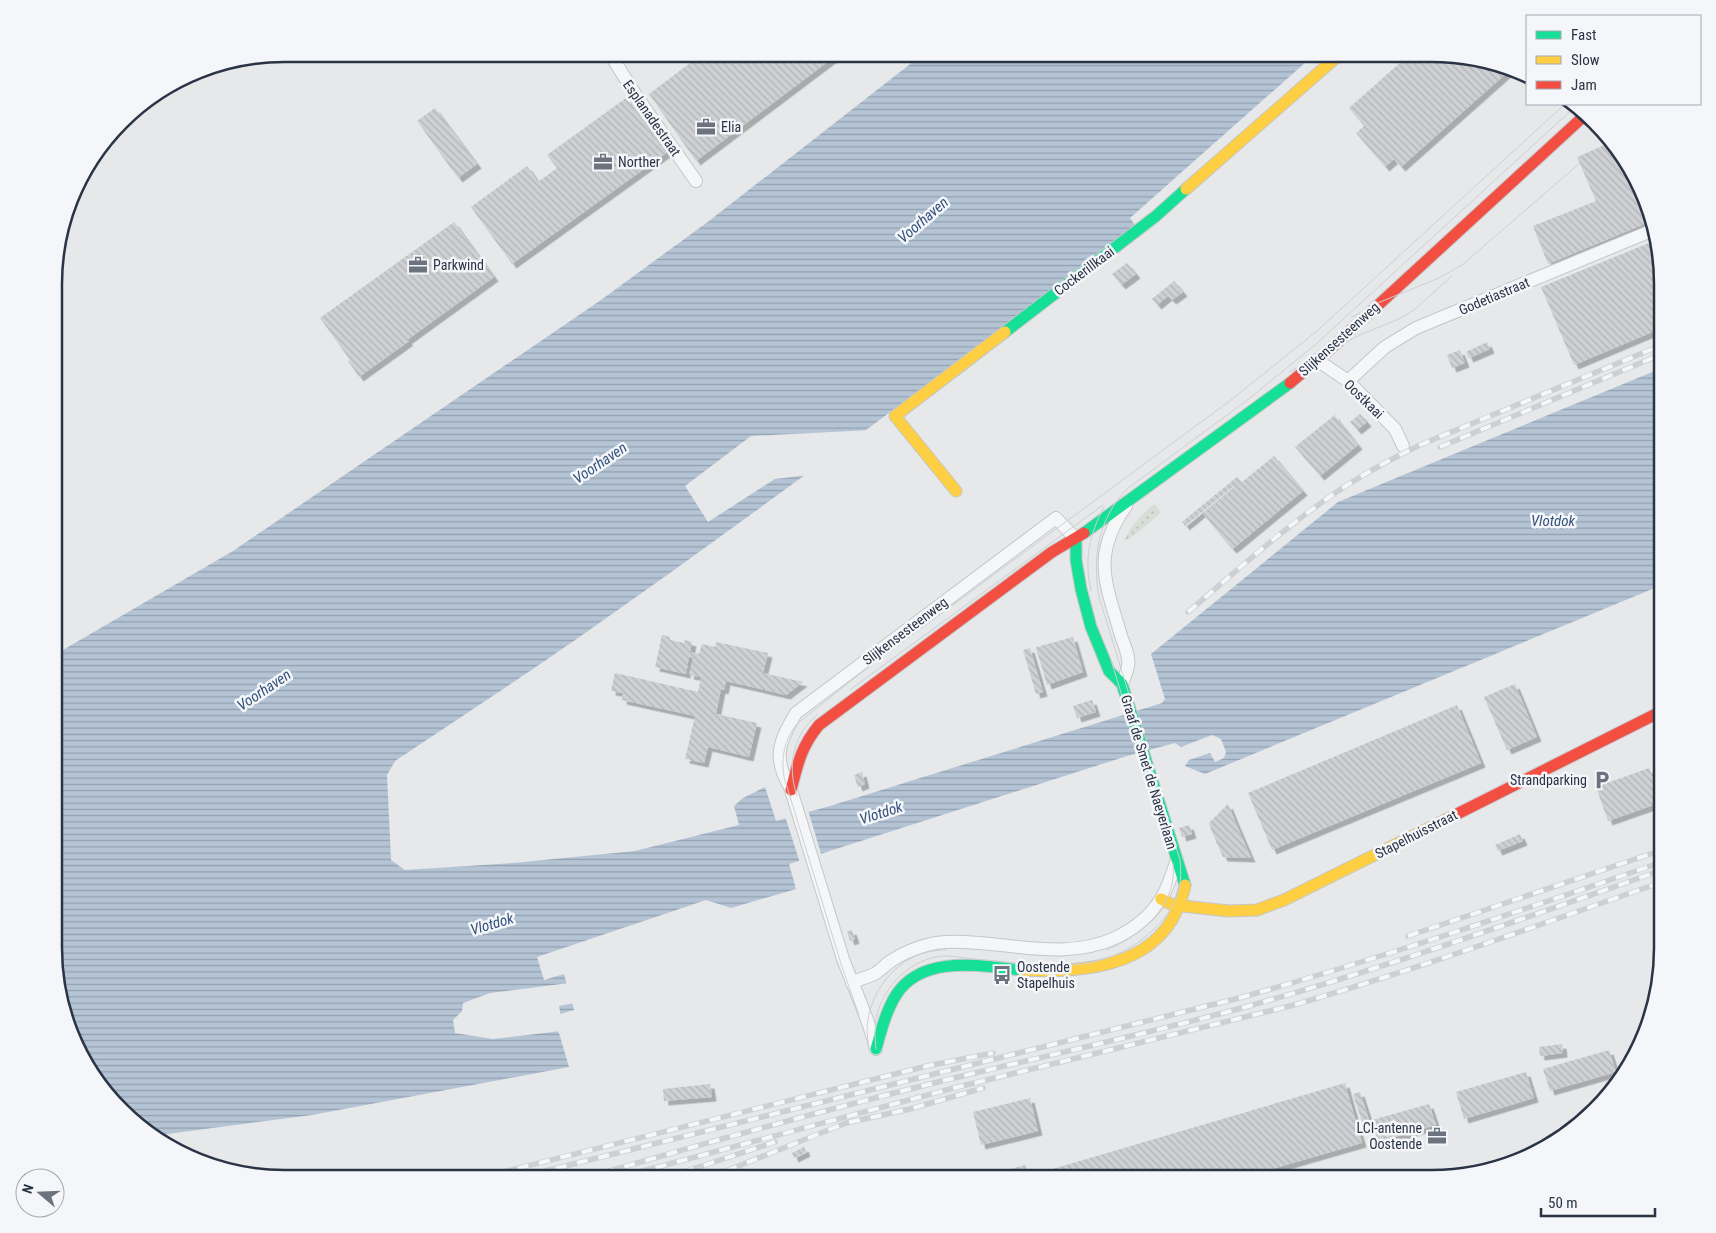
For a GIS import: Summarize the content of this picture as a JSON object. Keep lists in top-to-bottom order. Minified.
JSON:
{"streets":{"street":["Esplanadestraat","Cockerillkaai","Godetiastraat","Slijkensesteenweg","Oostkaai","Graaf de Smet de Naeyerlaan","Stapelhuisstraat"]},"crossings":[["Godetiastraat","Oostkaai"],["Slijkensesteenweg","Oostkaai"],["Slijkensesteenweg","Graaf de Smet de Naeyerlaan"],["Graaf de Smet de Naeyerlaan","Stapelhuisstraat"]],"water":["Voorhaven","Vlotdok"],"places":{"office":["Elia","Norther","Parkwind","LCI-antenne Oostende"],"parking":["Strandparking"],"bus stop":["Oostende Stapelhuis"]},"legend":["Fast","Slow","Jam"],"scale_bar":"50 m","north":"left"}
